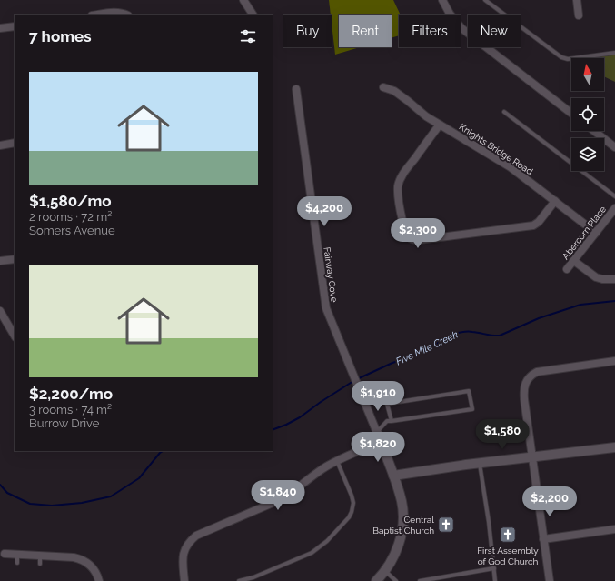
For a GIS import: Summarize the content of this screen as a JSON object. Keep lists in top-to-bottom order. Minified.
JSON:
{"streets":{"street":["Knights Bridge Road","Abercorn Place","Fairway Cove"]},"crossings":[["Knights Bridge Road","Abercorn Place"]],"water":["Five Mile Creek"],"places":{"church":["Central Baptist Church","First Assembly of God Church"]},"north":"top","page":{"chip":["Buy","Rent","Filters","New"],"heading":"7 homes","list":[{"name":"$1,580/mo","note":"2 rooms · 72 m² · Somers Avenue"},{"name":"$2,200/mo","note":"3 rooms · 74 m² · Burrow Drive"}],"price":["$4,200","$2,300","$1,910","$1,580","$1,820","$1,840","$2,200"]}}
